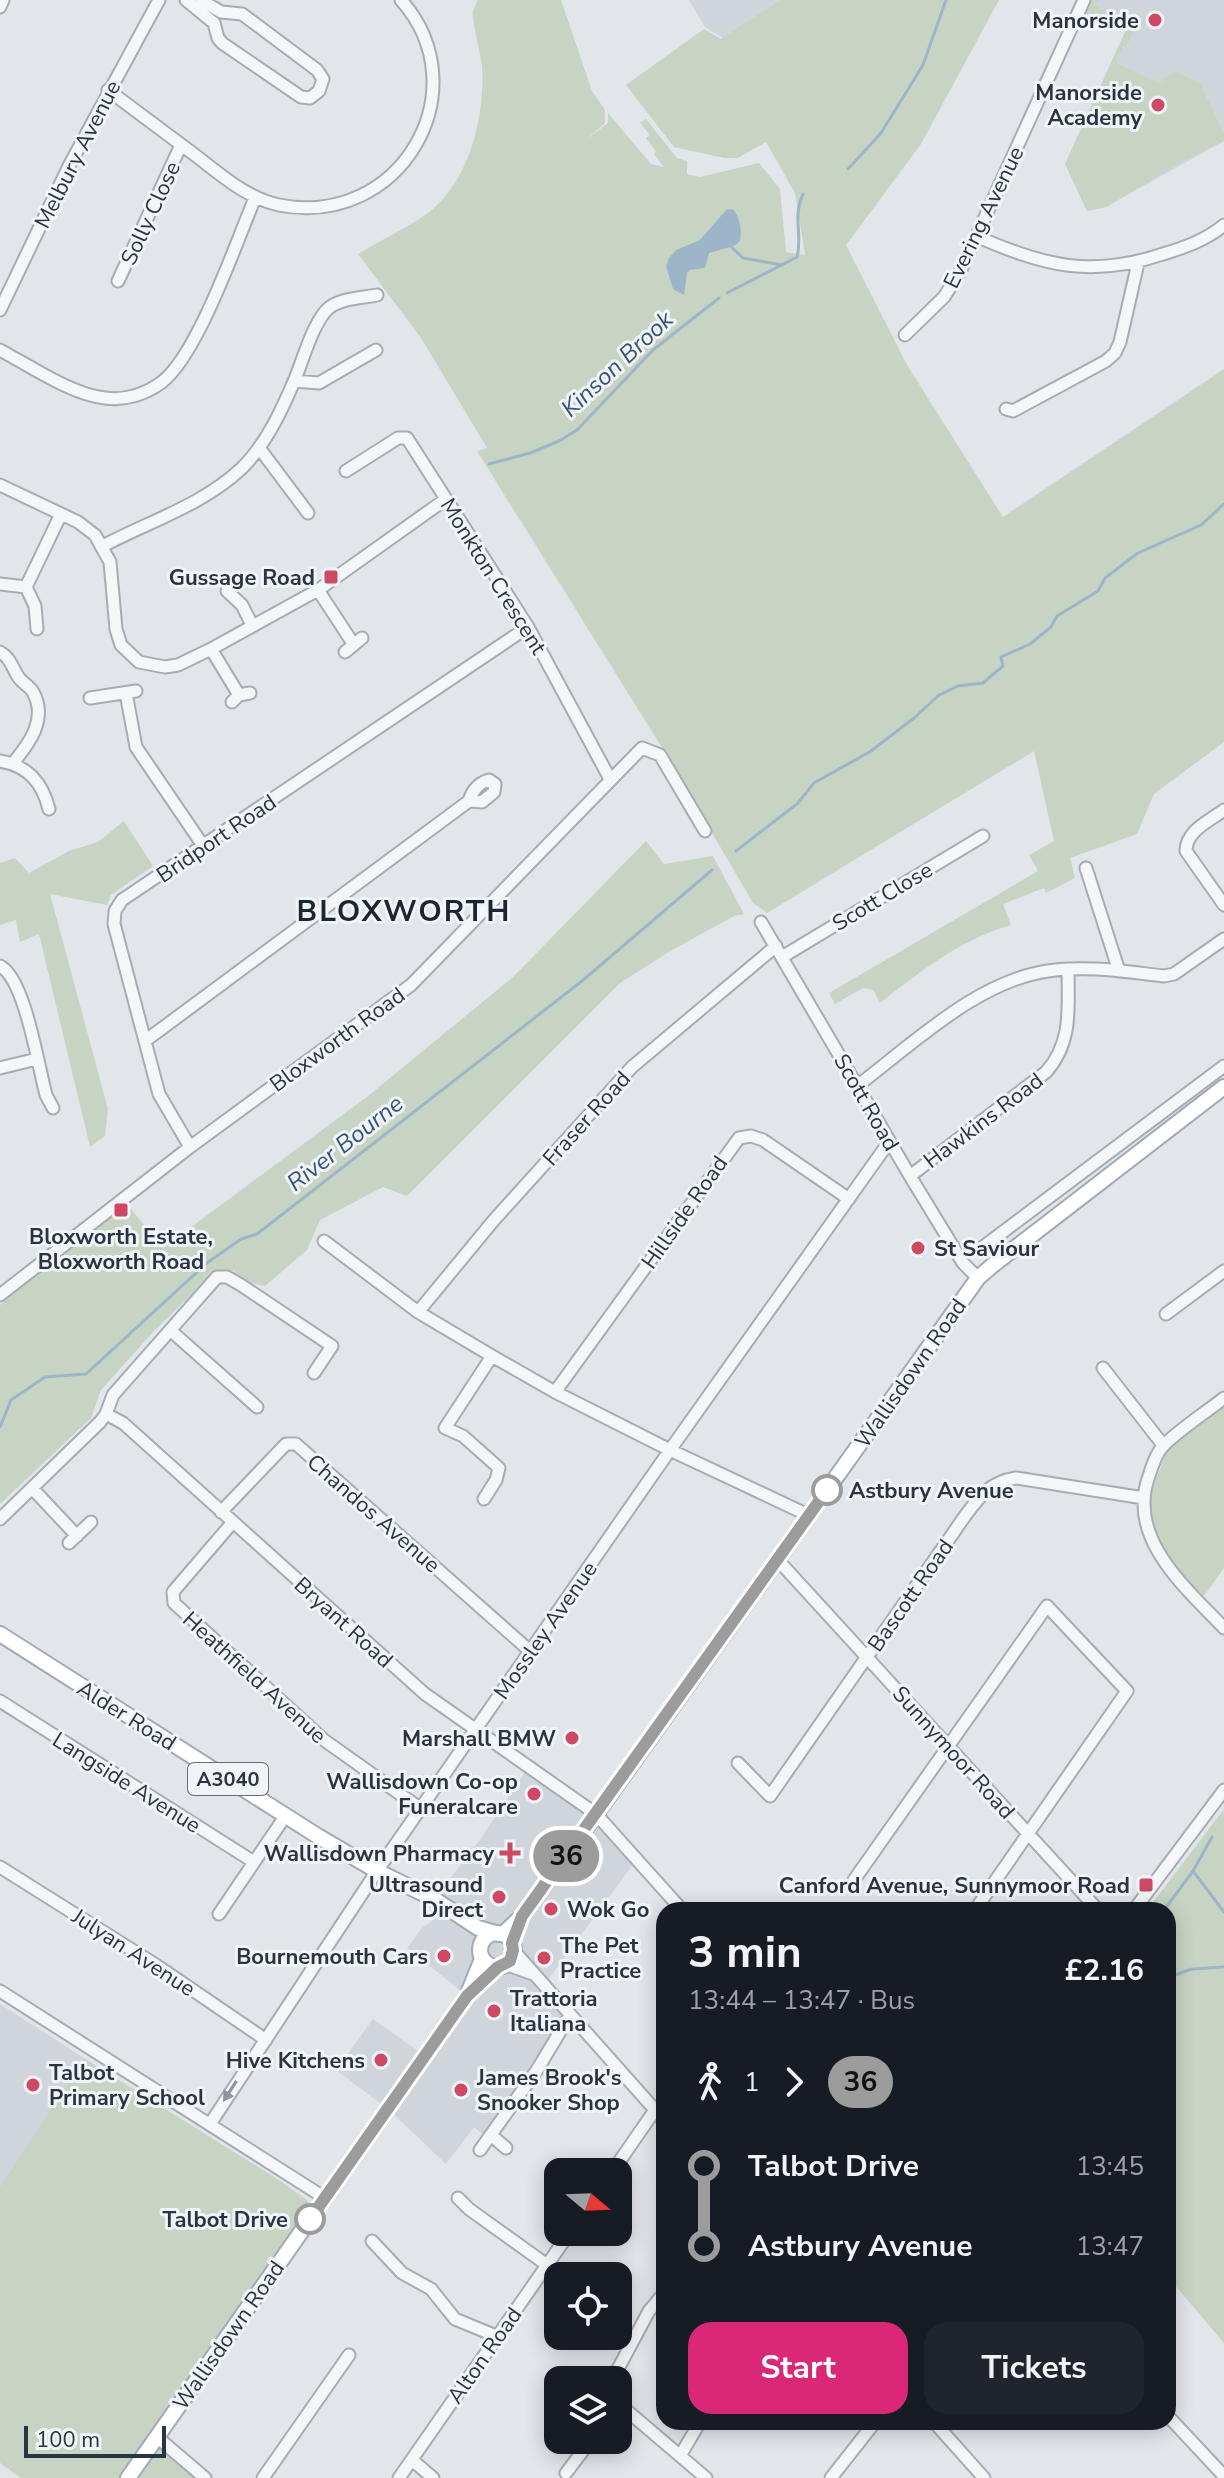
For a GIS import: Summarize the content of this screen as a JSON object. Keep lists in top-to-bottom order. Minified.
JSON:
{"streets":{"main road":["Wallisdown Road","Alder Road","A3040"],"street":["Melbury Avenue","Solly Close","Evering Avenue","Monkton Crescent","Bridport Road","Scott Close","Bloxworth Road","Scott Road","Fraser Road","Hawkins Road","Hillside Road","Chandos Avenue","Bascott Road","Bryant Road","Mossley Avenue","Heathfield Avenue","Sunnymoor Road","Langside Avenue","Julyan Avenue","Alton Road"]},"crossings":[["Monkton Crescent","Bridport Road"],["Monkton Crescent","Bloxworth Road"],["Bridport Road","Bloxworth Road"],["Scott Close","Scott Road"],["Scott Close","Fraser Road"],["Scott Road","Fraser Road"],["Scott Road","Hawkins Road"],["Scott Road","Wallisdown Road"],["Scott Road","Mossley Avenue"],["Hillside Road","Mossley Avenue"],["Wallisdown Road","Bryant Road"],["Wallisdown Road","Alder Road"],["Wallisdown Road","Sunnymoor Road"],["Chandos Avenue","Bryant Road"],["Chandos Avenue","Mossley Avenue"],["Bascott Road","Sunnymoor Road"],["Bryant Road","Mossley Avenue"],["Bryant Road","Heathfield Avenue"],["Mossley Avenue","Heathfield Avenue"],["Mossley Avenue","Alder Road"],["Mossley Avenue","Julyan Avenue"]],"districts":["BLOXWORTH"],"water":["Kinson Brook","River Bourne"],"places":{"other":["Manorside","Manorside Academy","St Saviour","Astbury Avenue","Marshall BMW","Wallisdown Co-op Funeralcare","Ultrasound Direct","Wok Go","Bournemouth Cars","The Pet Practice","Trattoria Italiana","Hive Kitchens","Talbot Primary School","James Brook's Snooker Shop","Talbot Drive"],"transit":["Gussage Road","Bloxworth Estate, Bloxworth Road","Canford Avenue, Sunnymoor Road"],"health":["Wallisdown Pharmacy"]},"lines":["bus line 36"],"scale_bar":"100 m","north":"right","page":{"on_map":"36","heading":["3 min","13:44 – 13:47 · Bus","£2.16"],"legs":["1","36"],"list":[{"name":"Talbot Drive","value":"13:45"},{"name":"Astbury Avenue","value":"13:47"}],"buttons":["Start","Tickets"],"scale":"100 m"}}
